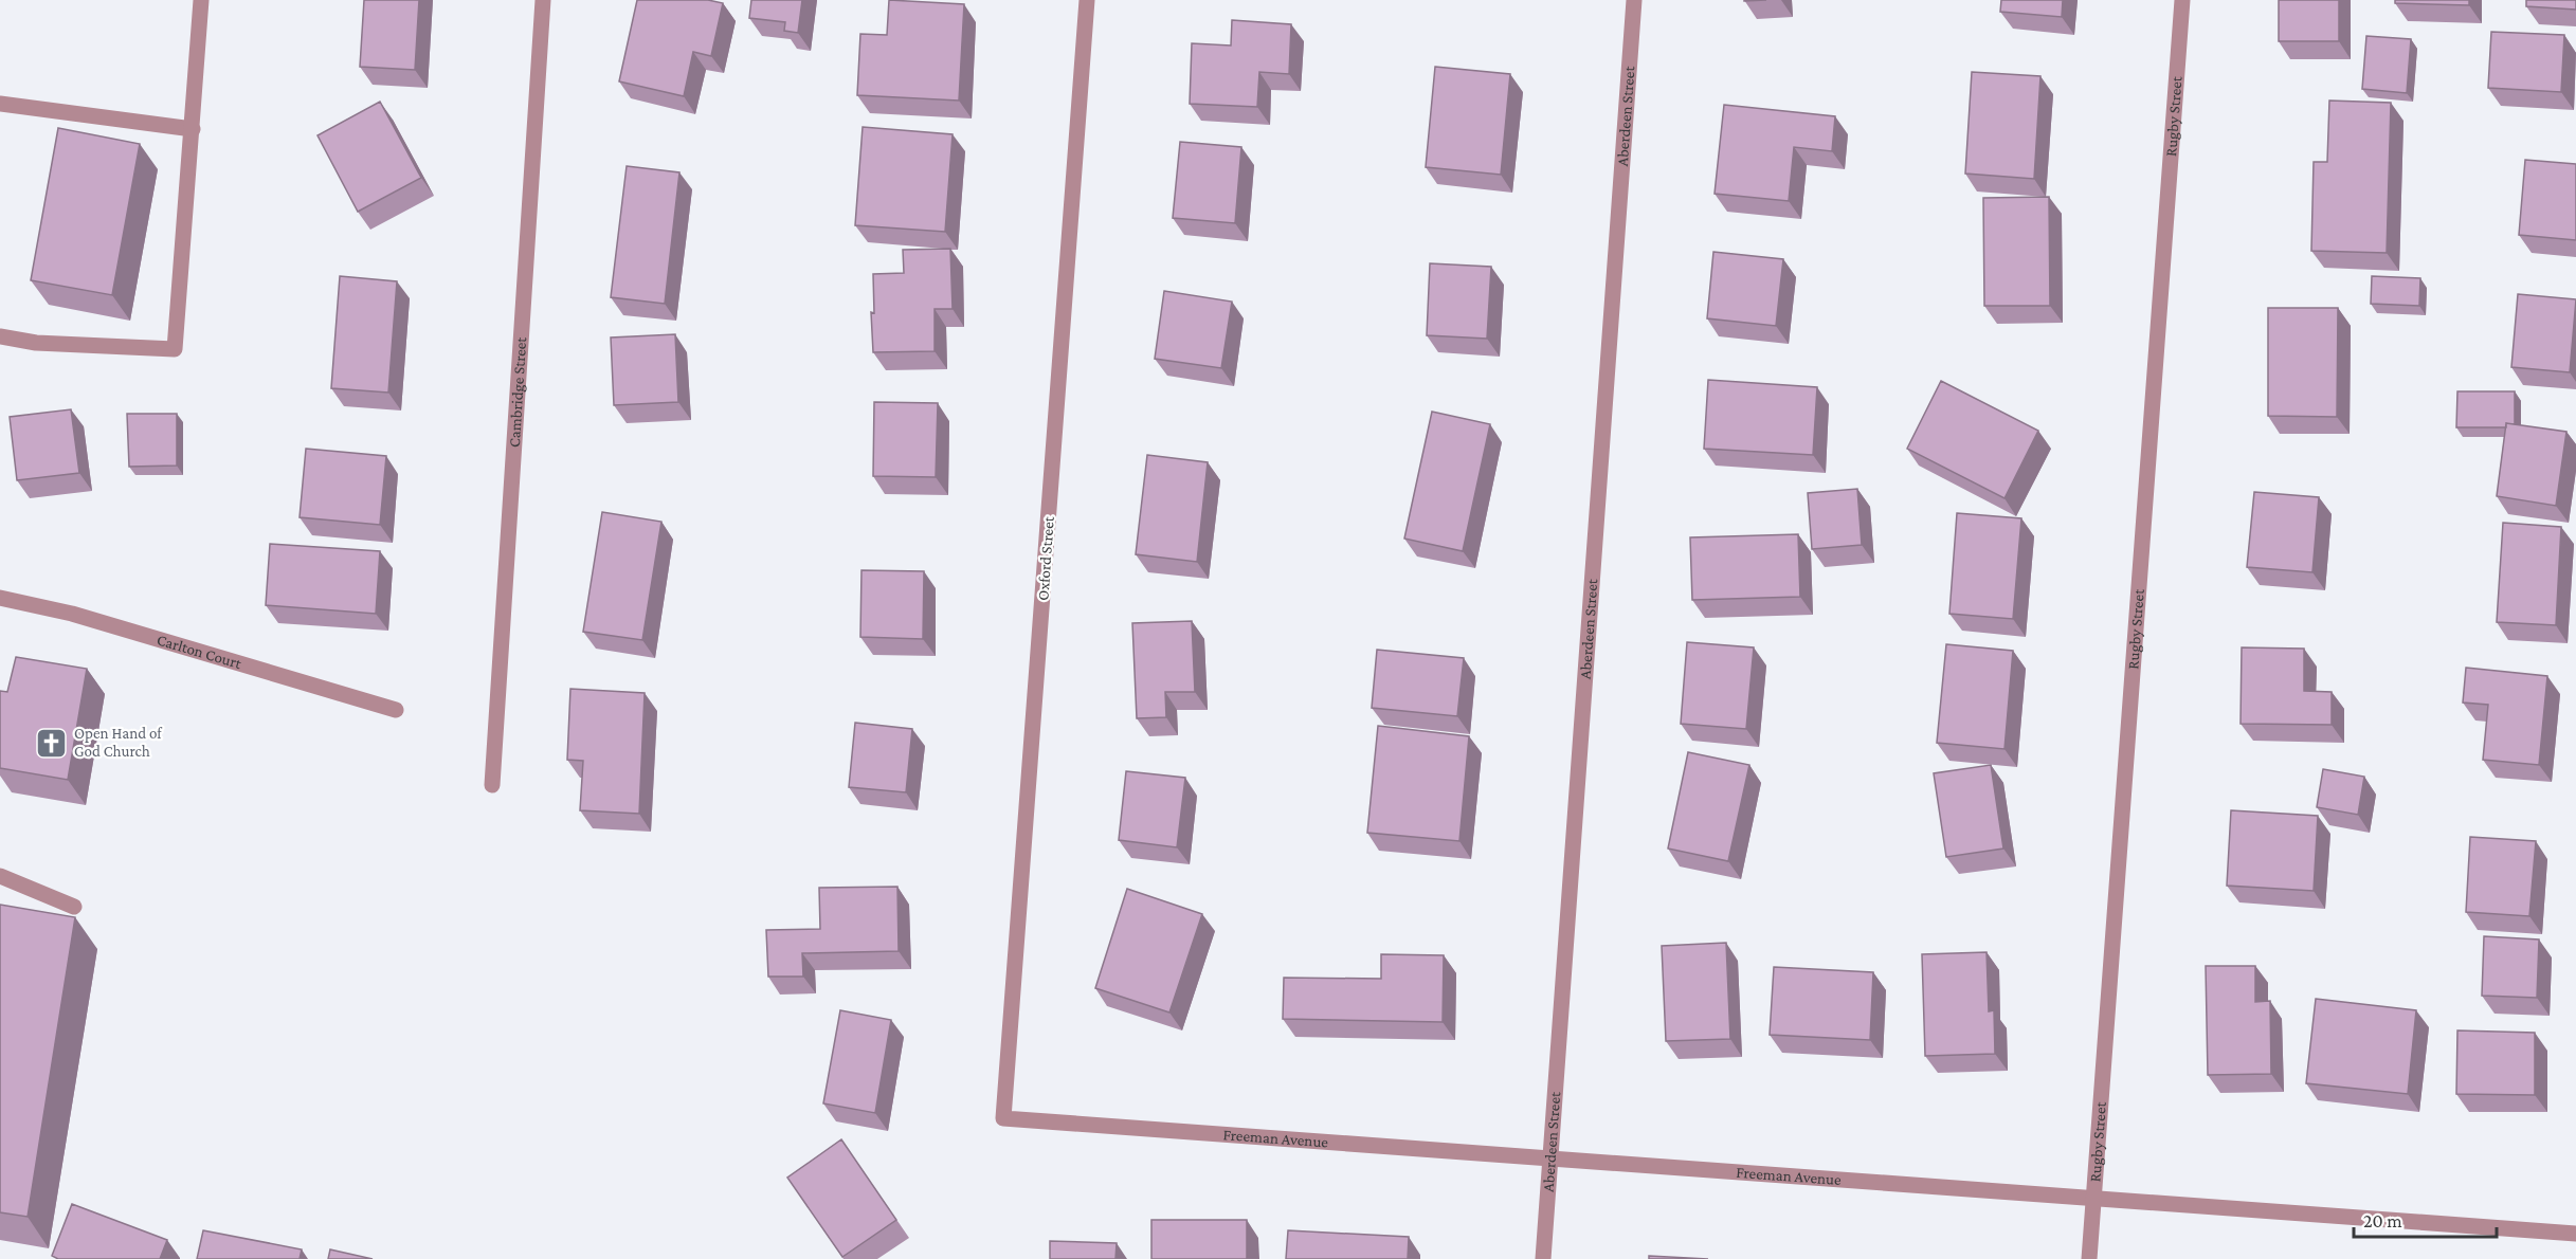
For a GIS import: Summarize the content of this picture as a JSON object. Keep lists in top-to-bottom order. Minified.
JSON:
{"streets":{"street":["Aberdeen Street","Rugby Street","Cambridge Street","Oxford Street","Carlton Court","Freeman Avenue"]},"crossings":[["Aberdeen Street","Freeman Avenue"],["Rugby Street","Freeman Avenue"],["Oxford Street","Freeman Avenue"]],"places":{"church":["Open Hand of God Church"]},"scale_bar":"20 m"}
